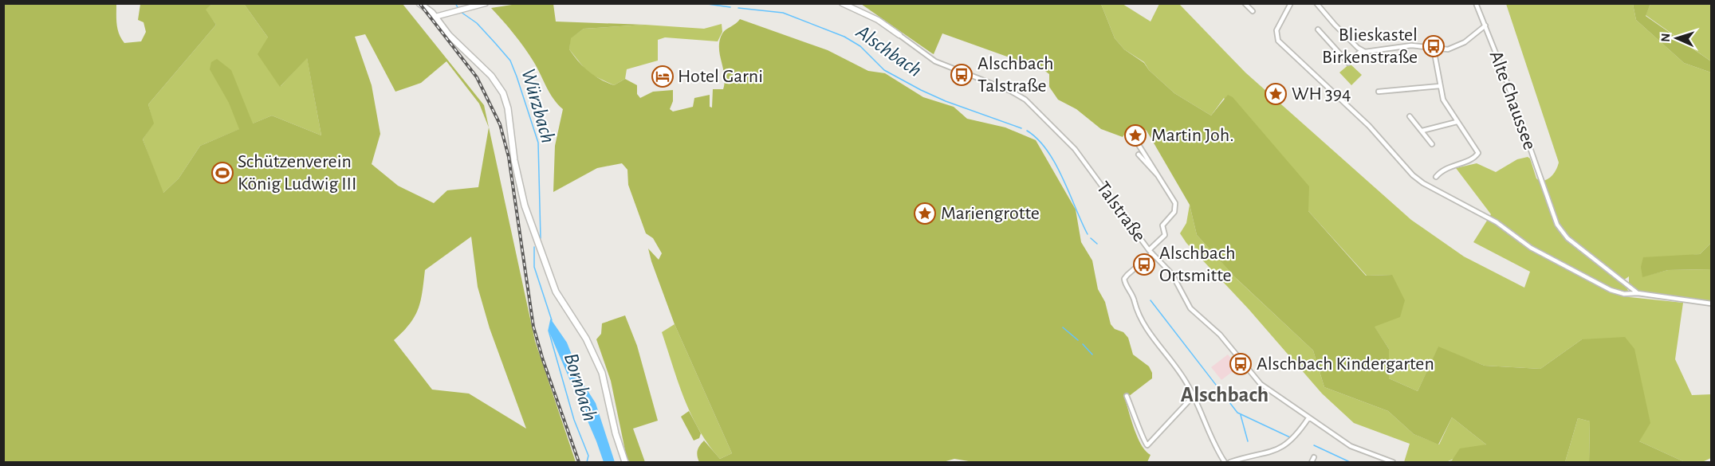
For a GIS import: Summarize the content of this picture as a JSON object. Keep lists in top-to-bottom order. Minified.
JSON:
{"streets":{"street":["Alte Chaussee","Talstraße"]},"districts":["Alschbach"],"water":["Alschbach","Würzbach","Bornbach"],"places":{"bus stop":["Blieskastel Birkenstraße","Alschbach Talstraße","Alschbach Ortsmitte","Alschbach Kindergarten"],"hotel":["Hotel Garni"],"place":["WH 394","Martin Joh.","Mariengrotte"],"sports":["Schützenverein König Ludwig III"]},"north":"left"}
